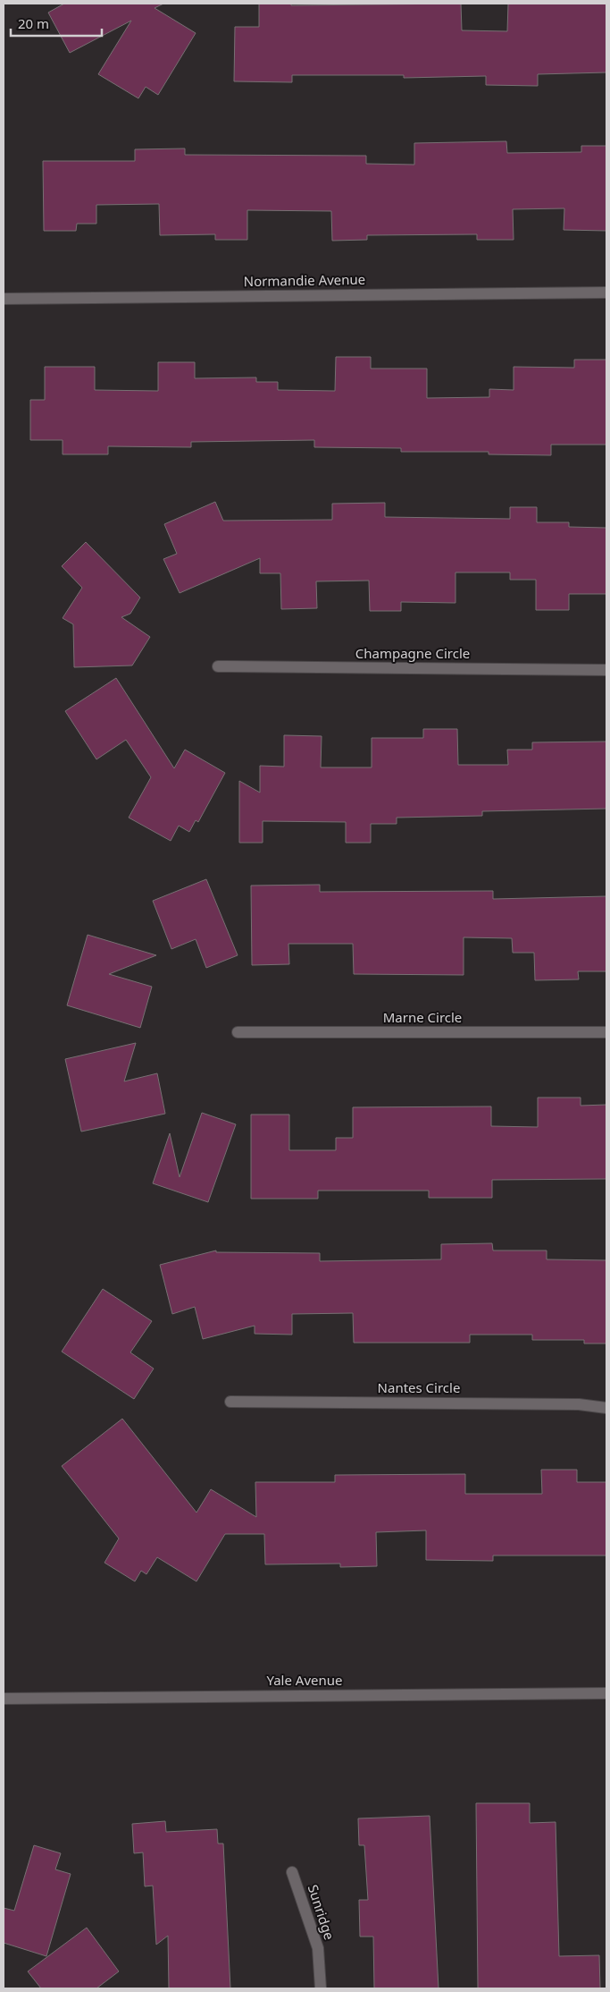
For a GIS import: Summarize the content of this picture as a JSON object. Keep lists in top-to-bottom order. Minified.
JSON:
{"streets":{"street":["Normandie Avenue","Champagne Circle","Marne Circle","Nantes Circle","Yale Avenue","Sunridge"]},"scale_bar":"20 m"}
